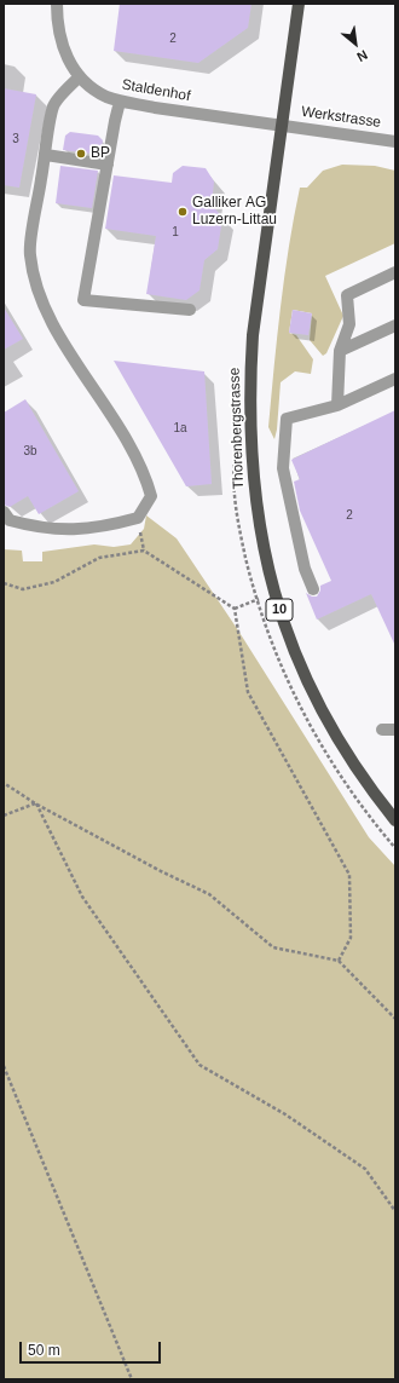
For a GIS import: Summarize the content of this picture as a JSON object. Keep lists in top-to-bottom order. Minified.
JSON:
{"streets":{"main road":["Thorenbergstrasse","10"],"street":["Staldenhof","Werkstrasse"]},"crossings":[["Staldenhof","Werkstrasse"],["Staldenhof","Thorenbergstrasse"],["Werkstrasse","Thorenbergstrasse"]],"places":["BP","Galliker AG Luzern-Littau"],"house_numbers":["2","3","1","1a","3b","2"],"scale_bar":"50 m","north":"bottom right"}
